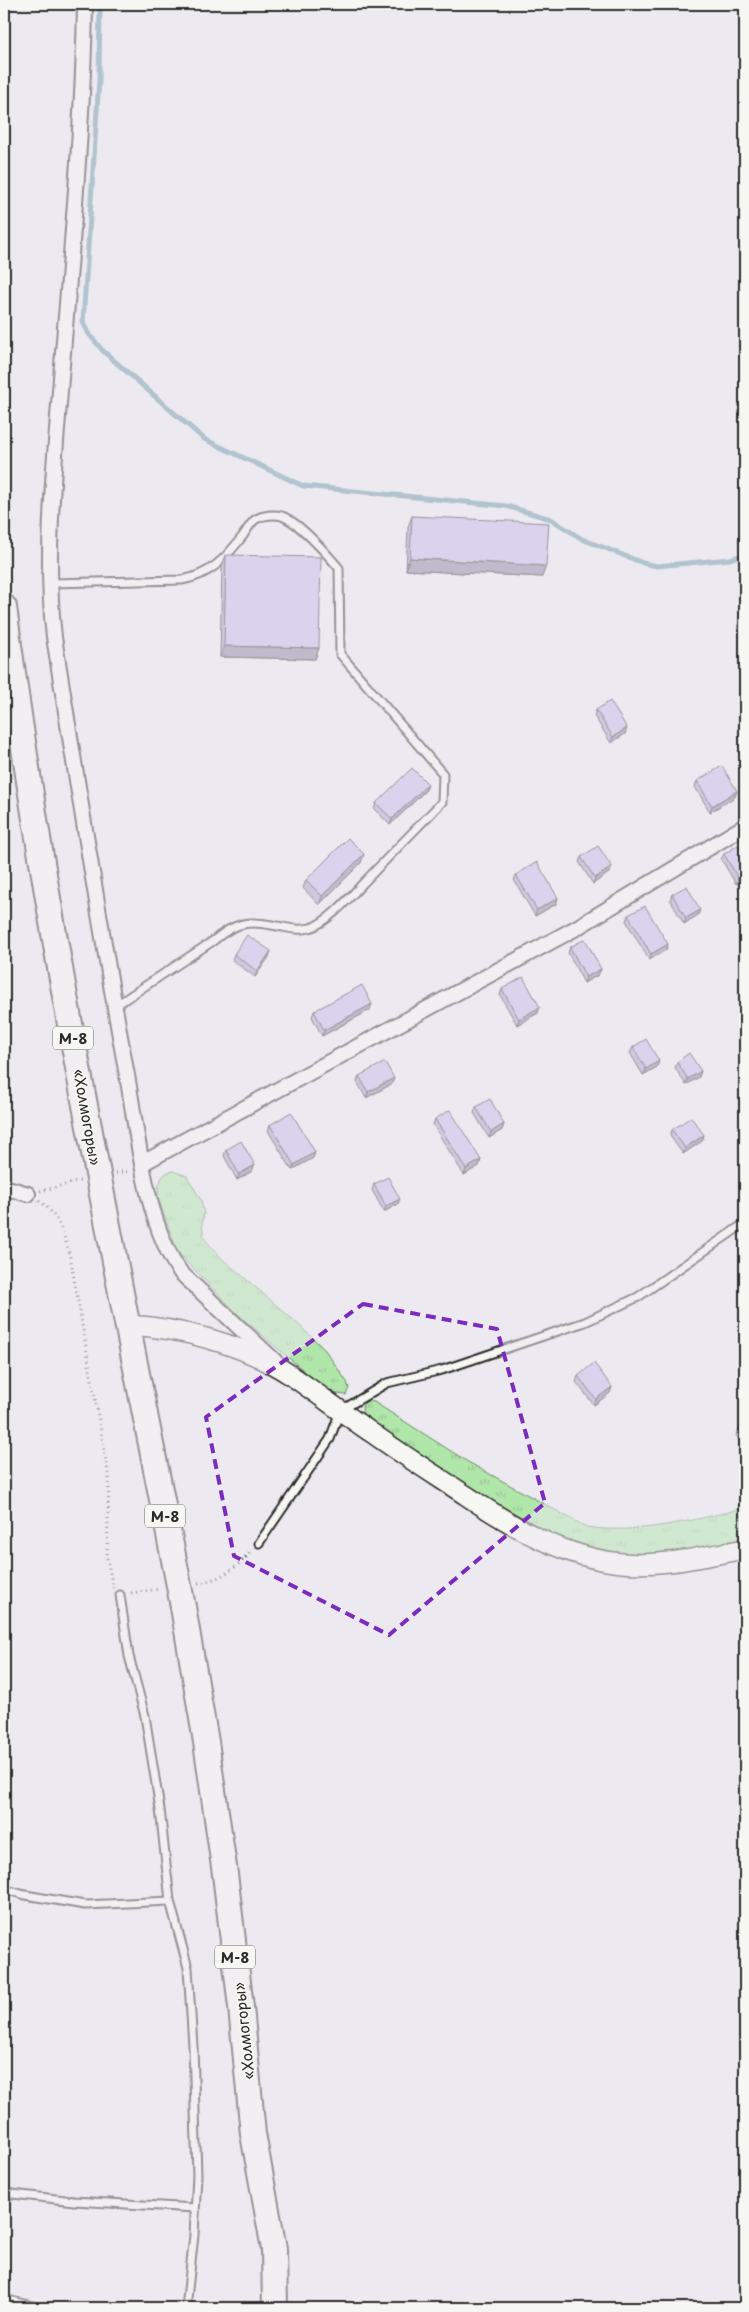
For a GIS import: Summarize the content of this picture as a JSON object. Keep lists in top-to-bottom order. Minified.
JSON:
{"streets":{"highway":["М-8","«Холмогоры»"]}}
